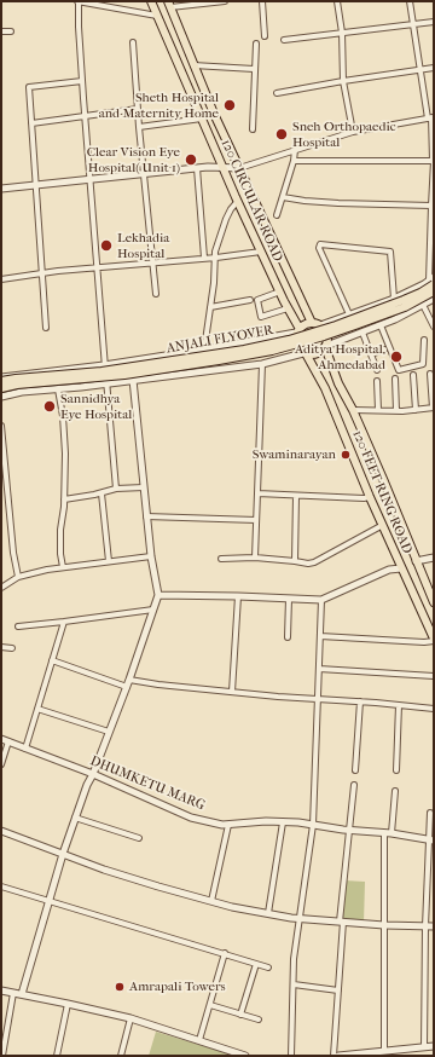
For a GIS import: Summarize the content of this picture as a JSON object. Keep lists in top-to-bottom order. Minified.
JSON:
{"streets":{"main road":["120 CIRCULAR ROAD","ANJALI FLYOVER","120 FEET RING ROAD"],"street":["DHUMKETU MARG"]},"crossings":[["120 CIRCULAR ROAD","120 FEET RING ROAD"]],"places":["Sheth Hospital and Maternity Home","Sneh Orthopaedic Hospital","Clear Vision Eye Hospital( Unit 1)","Lekhadia Hospital","Aditya Hospital, Ahmedabad","Sannidhya Eye Hospital","Swaminarayan","Amrapali Towers"]}
